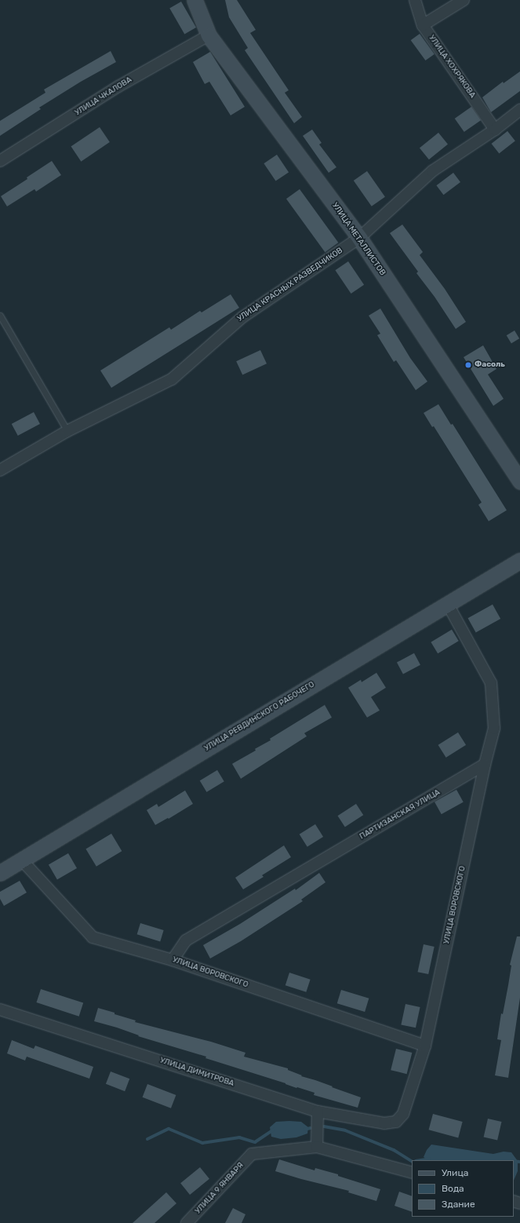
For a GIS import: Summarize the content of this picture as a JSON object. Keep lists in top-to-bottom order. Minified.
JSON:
{"streets":{"street":["УЛИЦА ХОХРЯКОВА","УЛИЦА ЧКАЛОВА","УЛИЦА МЕТАЛЛИСТОВ","УЛИЦА КРАСНЫХ РАЗВЕДЧИКОВ","УЛИЦА РЕВДИНСКОГО РАБОЧЕГО","ПАРТИЗАНСКАЯ УЛИЦА","УЛИЦА ВОРОВСКОГО","УЛИЦА ДИМИТРОВА","УЛИЦА 9 ЯНВАРЯ"]},"crossings":[["УЛИЦА ХОХРЯКОВА","УЛИЦА КРАСНЫХ РАЗВЕДЧИКОВ"],["УЛИЦА ЧКАЛОВА","УЛИЦА МЕТАЛЛИСТОВ"],["УЛИЦА МЕТАЛЛИСТОВ","УЛИЦА КРАСНЫХ РАЗВЕДЧИКОВ"],["УЛИЦА РЕВДИНСКОГО РАБОЧЕГО","УЛИЦА ВОРОВСКОГО"],["ПАРТИЗАНСКАЯ УЛИЦА","УЛИЦА ВОРОВСКОГО"],["УЛИЦА ВОРОВСКОГО","УЛИЦА ДИМИТРОВА"]],"places":["Фасоль"],"legend":["Улица","Вода","Здание"]}
